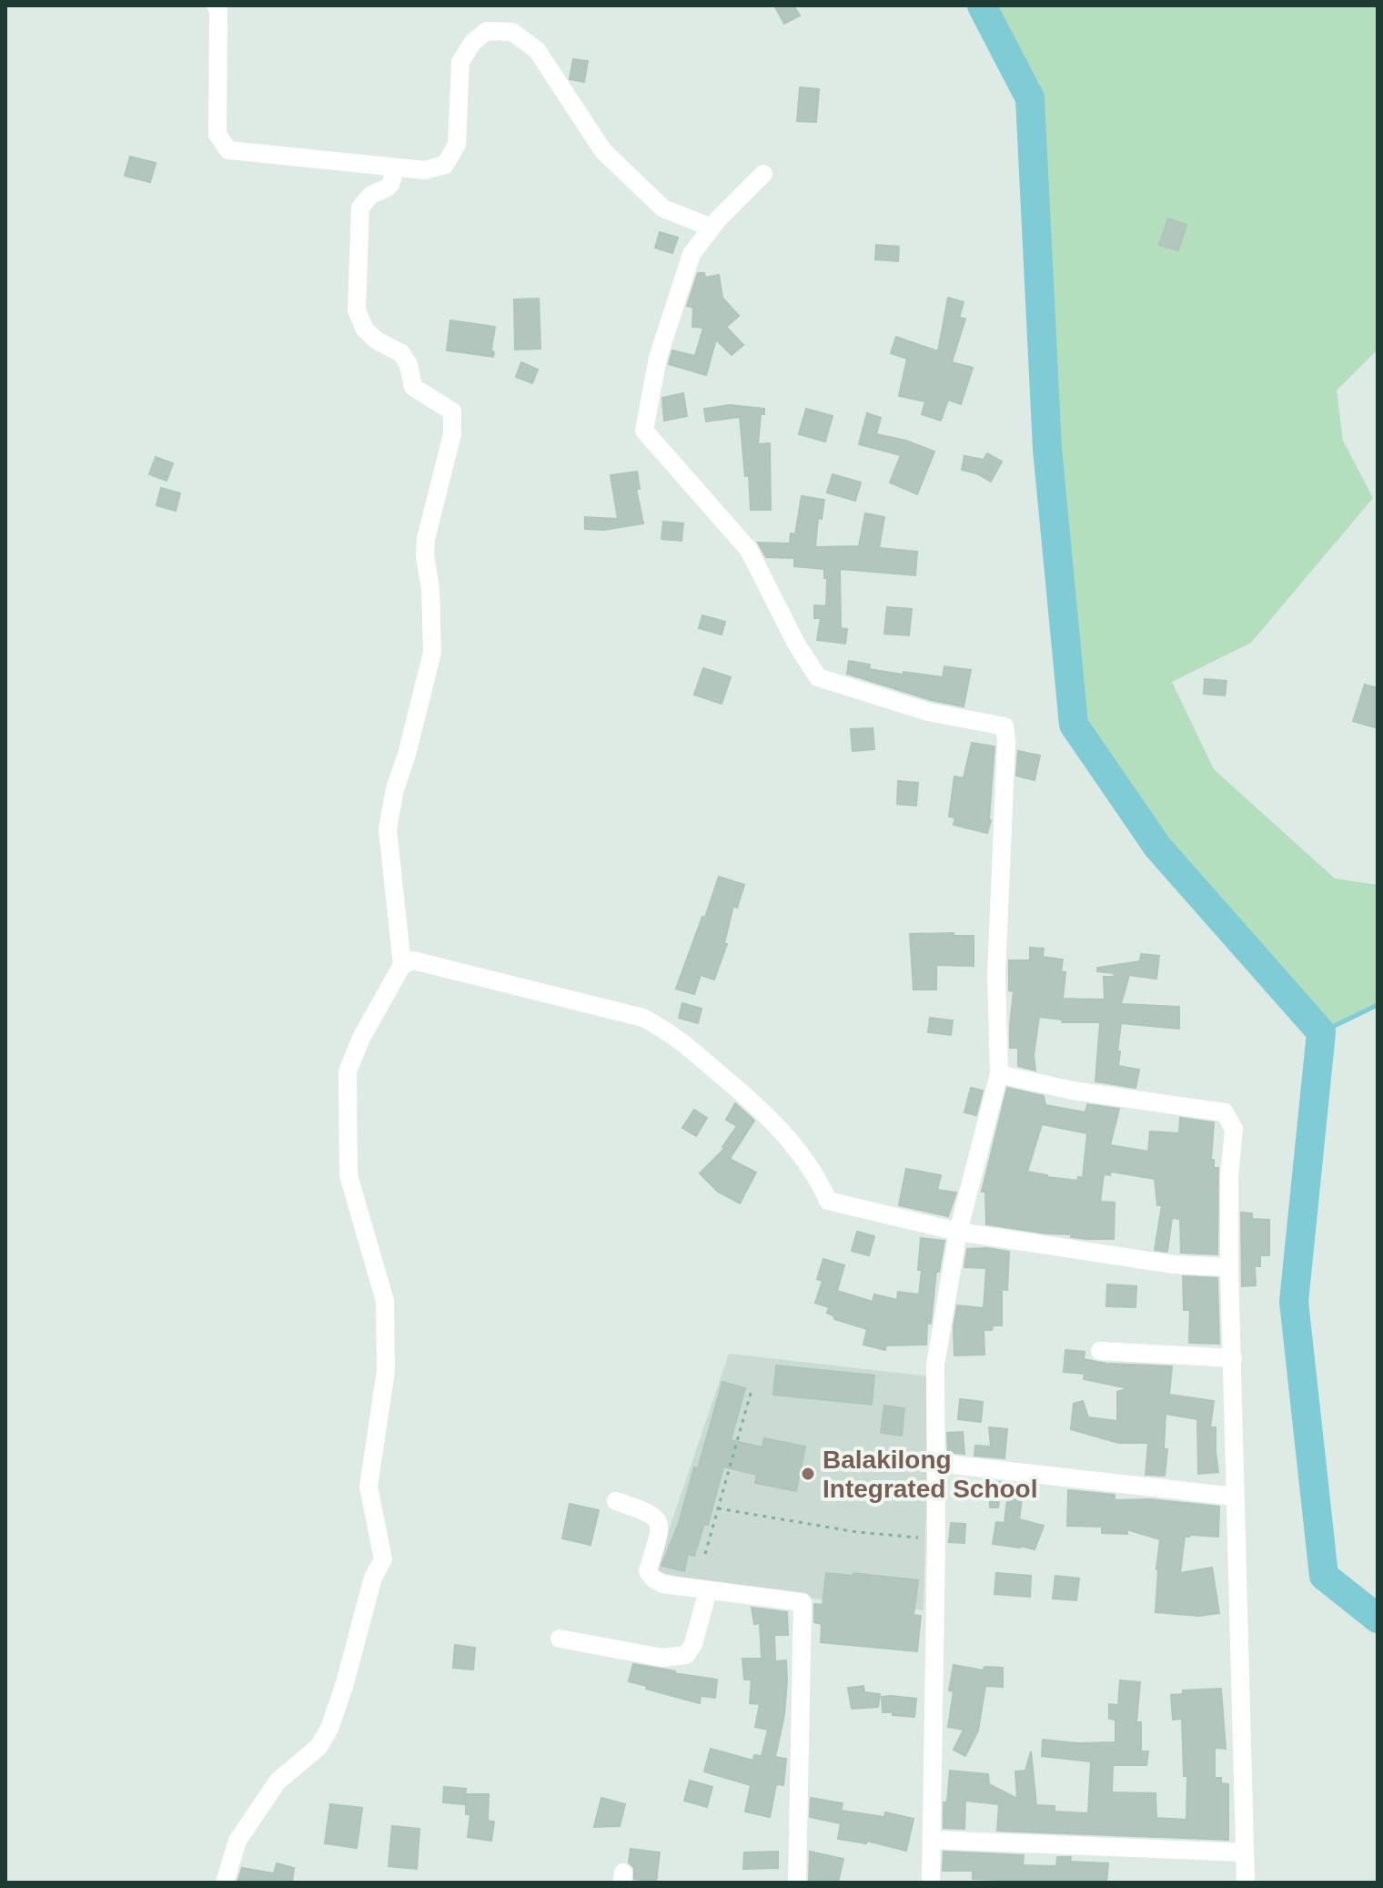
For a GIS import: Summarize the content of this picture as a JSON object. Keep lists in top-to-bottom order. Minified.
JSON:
{"places":["Balakilong Integrated School"]}
